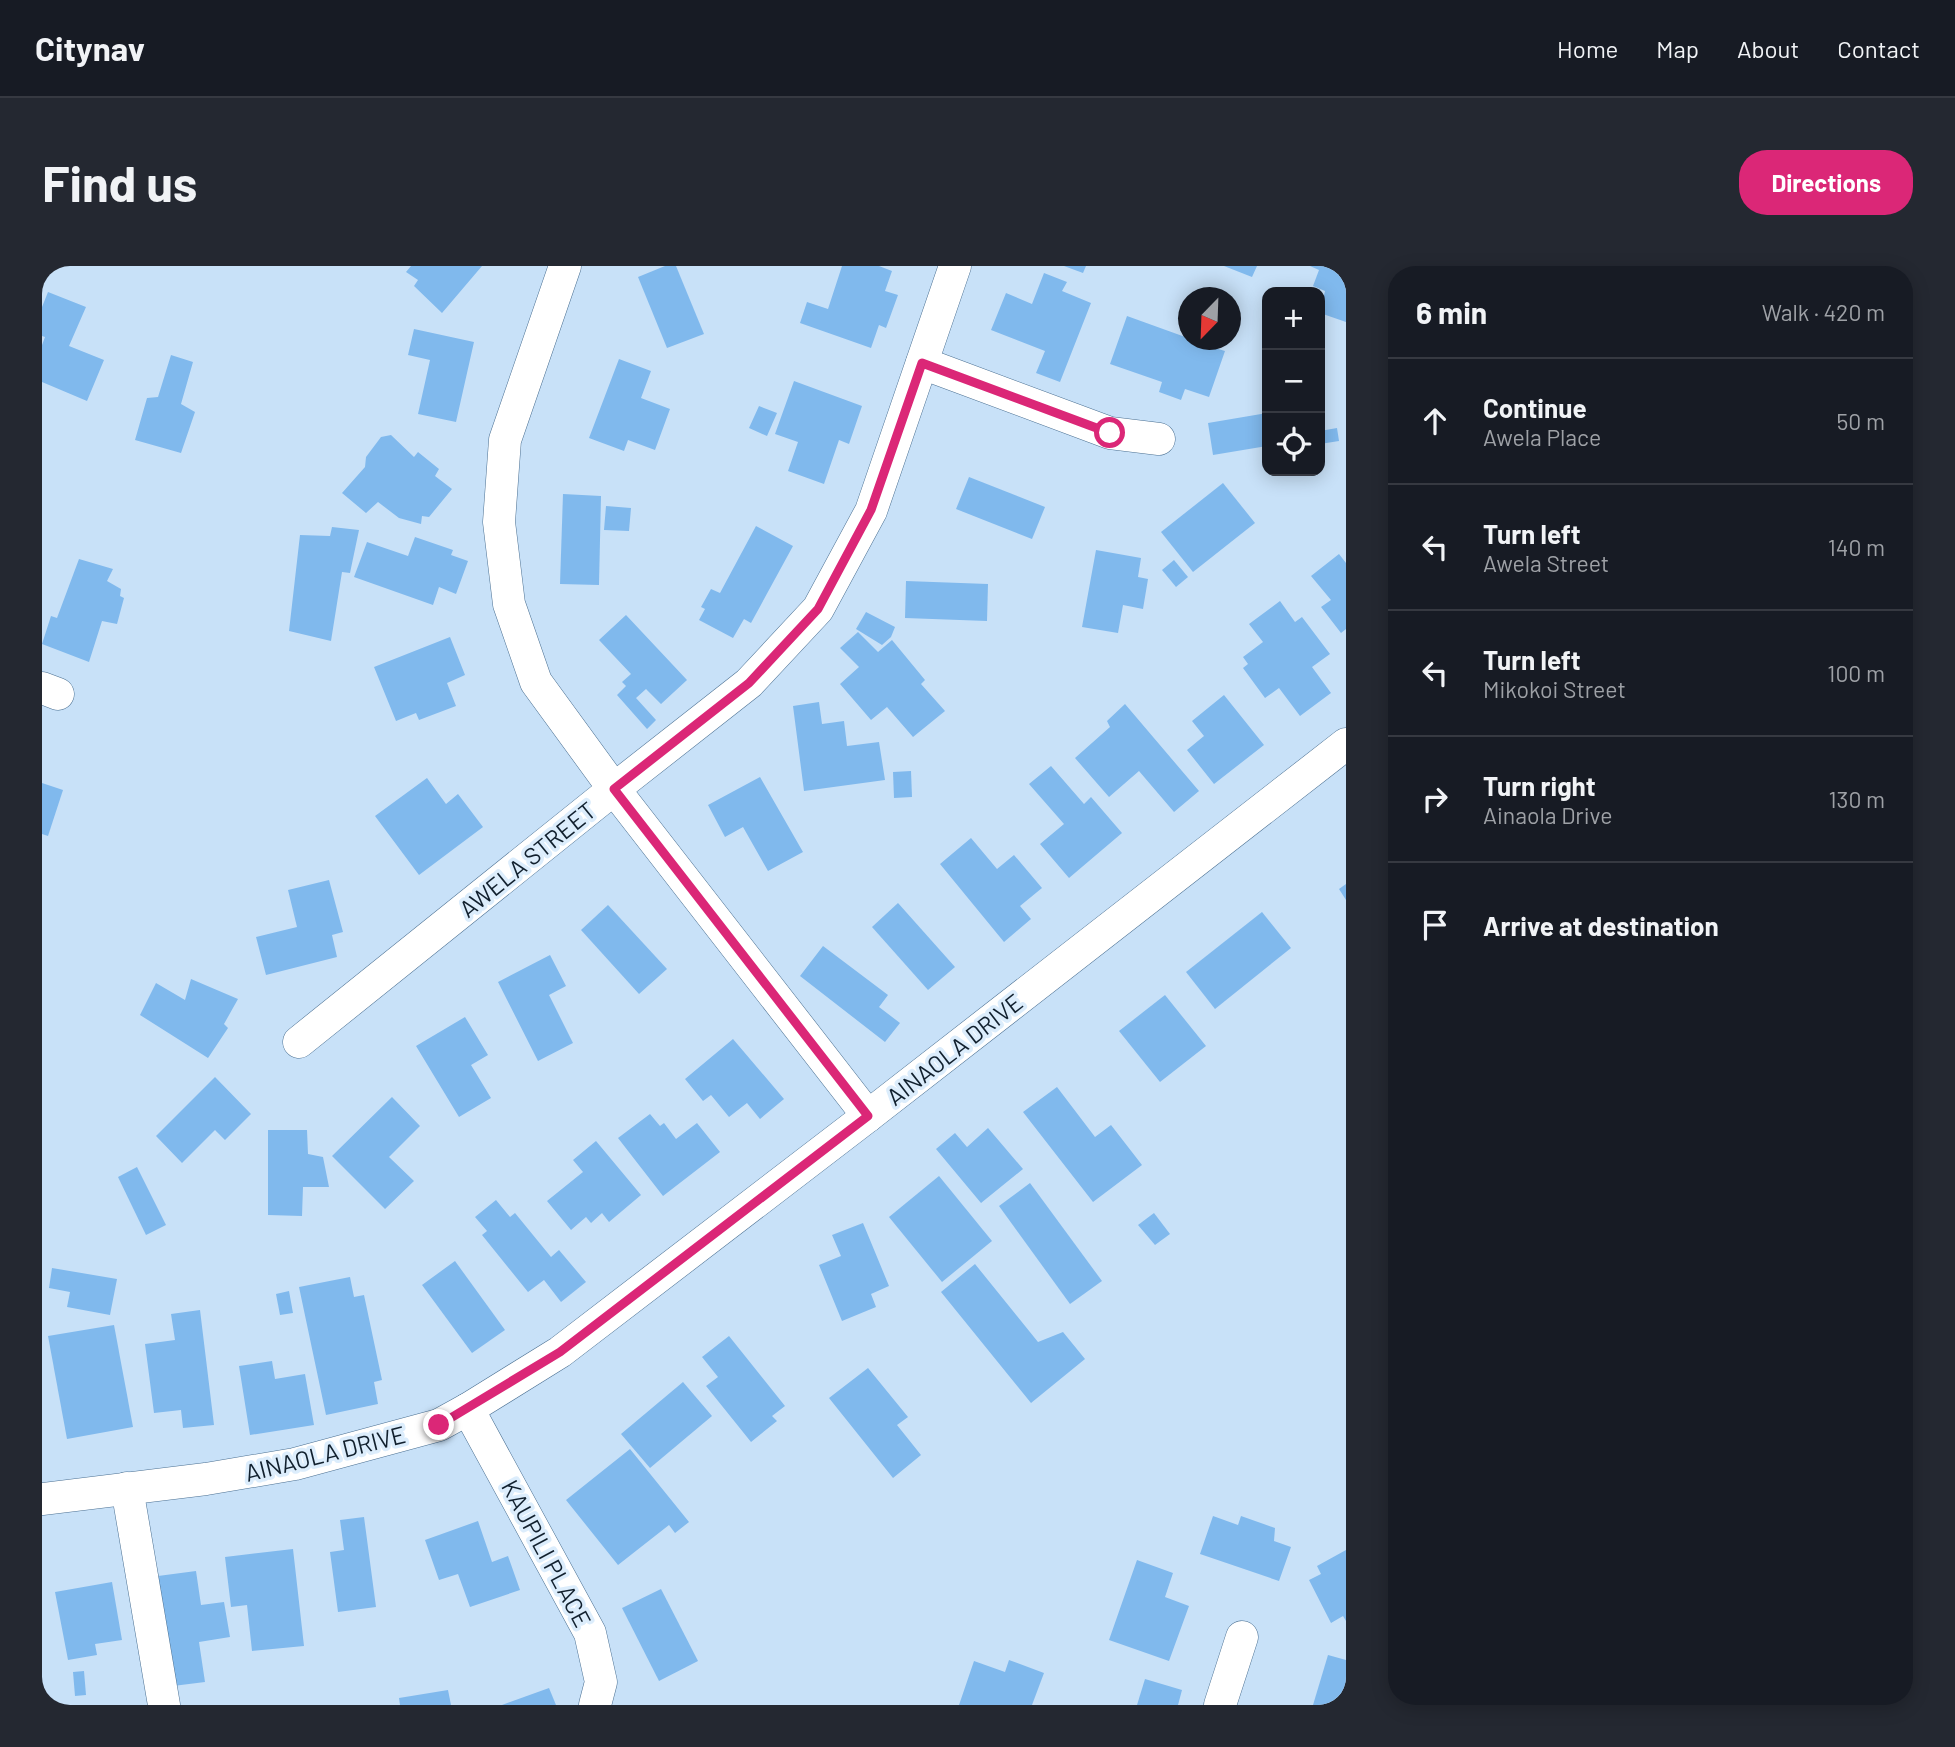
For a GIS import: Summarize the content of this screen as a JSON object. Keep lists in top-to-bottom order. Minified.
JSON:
{"streets":{"street":["AWELA STREET","AINAOLA DRIVE","KAUPILI PLACE"]},"crossings":[["AINAOLA DRIVE","KAUPILI PLACE"]],"north":"bottom left","page":{"header":"Citynav","nav":["Home","Map","About","Contact"],"buttons":"Directions","title":"Find us","heading":["6 min","Walk · 420 m"],"map_buttons":["+","−"],"list":[["Continue","Awela Place","50 m"],["Turn left","Awela Street","140 m"],["Turn left","Mikokoi Street","100 m"],["Turn right","Ainaola Drive","130 m"],"Arrive at destination"]}}
